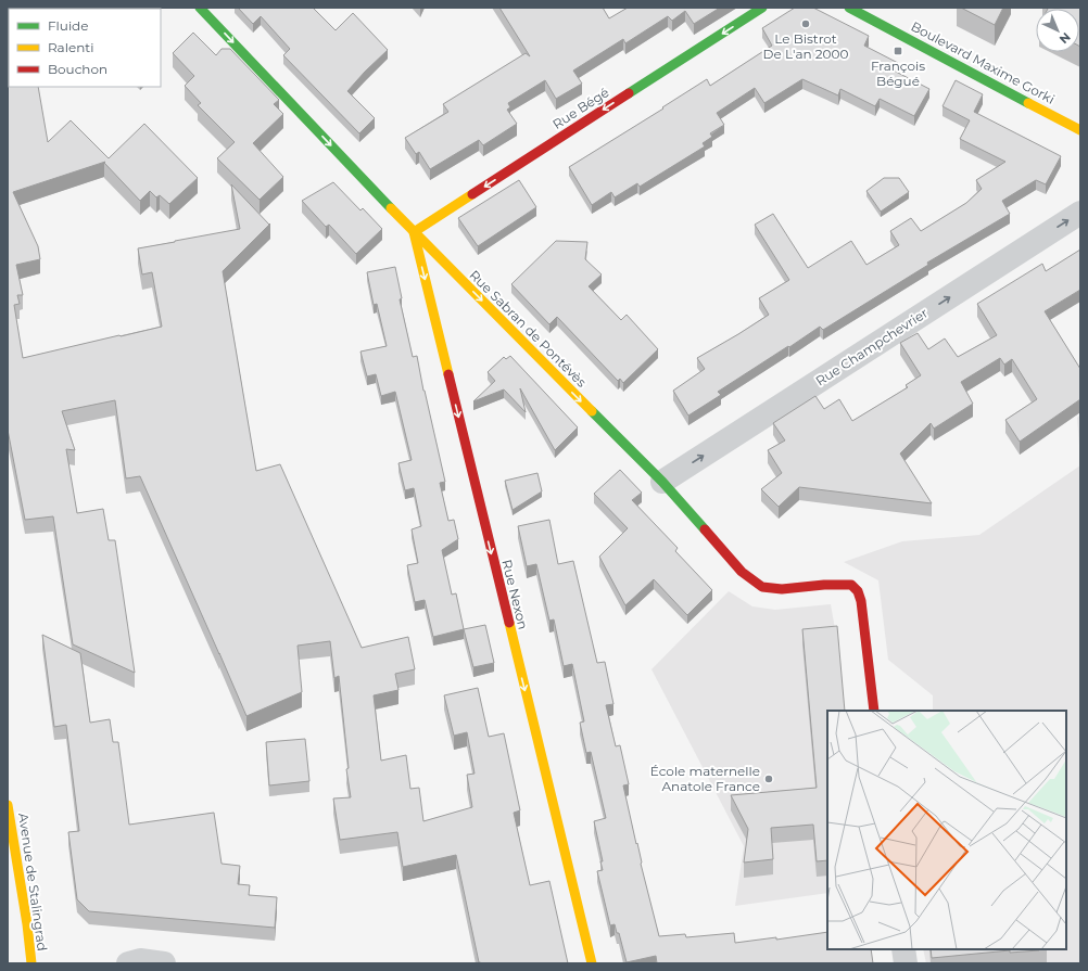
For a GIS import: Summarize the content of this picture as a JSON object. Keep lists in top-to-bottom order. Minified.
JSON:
{"streets":{"street":["Boulevard Maxime Gorki","Rue Bégé","Rue Sabran de Pontévès","Rue Champchevrier","Rue Nexon","Avenue de Stalingrad"]},"crossings":[["Rue Bégé","Rue Sabran de Pontévès"],["Rue Bégé","Rue Nexon"],["Rue Sabran de Pontévès","Rue Champchevrier"],["Rue Sabran de Pontévès","Rue Nexon"]],"one_way":["Rue Bégé","Rue Sabran de Pontévès","Rue Champchevrier","Rue Nexon"],"places":{"other":["Le Bistrot De L'an 2000","École maternelle Anatole France"],"transit":["François Bégué"]},"legend":["Fluide","Ralenti","Bouchon"],"north":"bottom right"}
